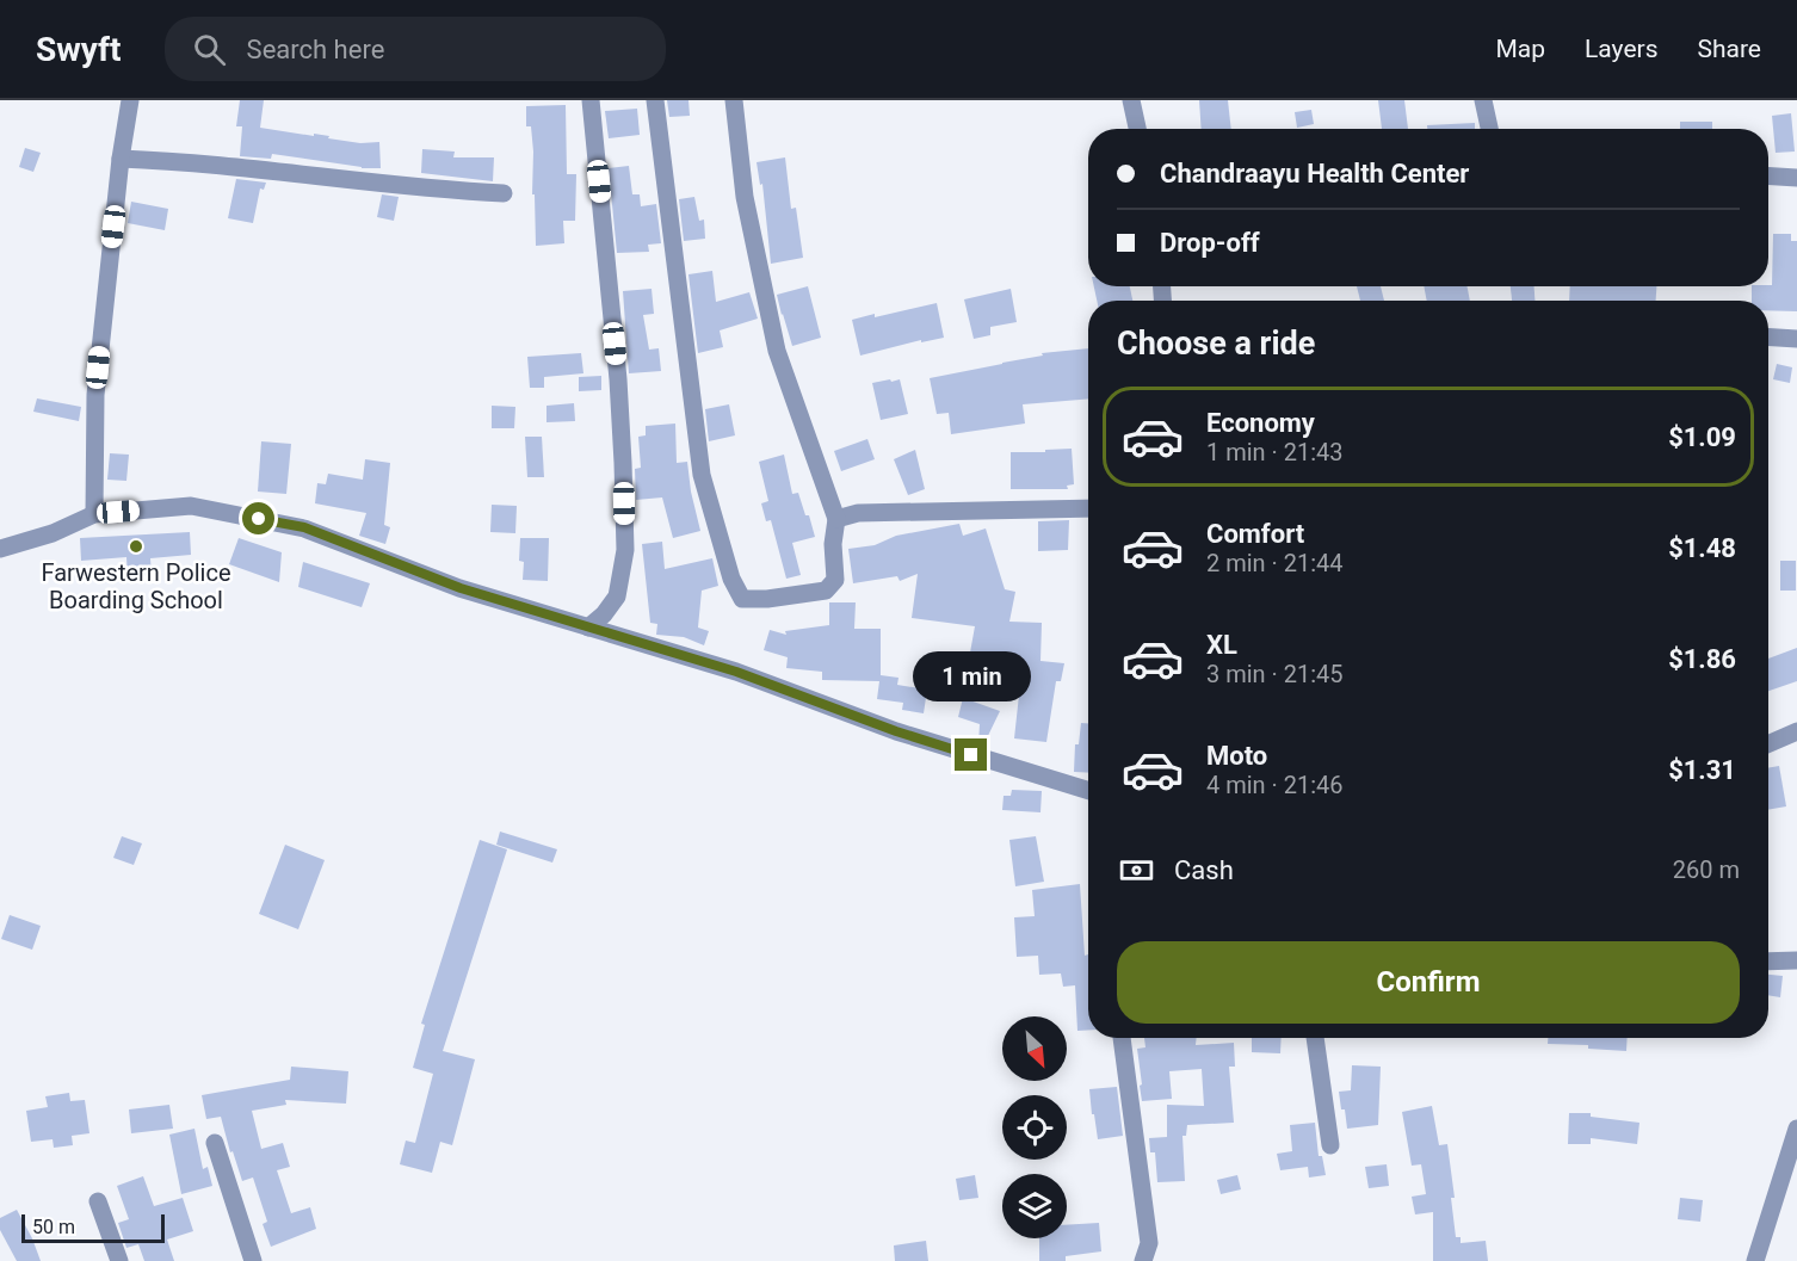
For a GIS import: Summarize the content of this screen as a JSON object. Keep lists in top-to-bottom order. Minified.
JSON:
{"places":["Farwestern Police Boarding School"],"scale_bar":"50 m","north":"bottom right","page":{"header":"Swyft","search":"Search here","nav":["Map","Layers","Share"],"banner":["Chandraayu Health Center","Drop-off"],"heading":"Choose a ride","list":[{"name":"Economy","note":"1 min · 21:43","value":"$1.09"},{"name":"Comfort","note":"2 min · 21:44","value":"$1.48"},{"name":"XL","note":"3 min · 21:45","value":"$1.86"},{"name":"Moto","note":"4 min · 21:46","value":"$1.31"}],"bubble":"1 min","pay":["Cash","260 m"],"buttons":"Confirm","scale":"50 m"}}
